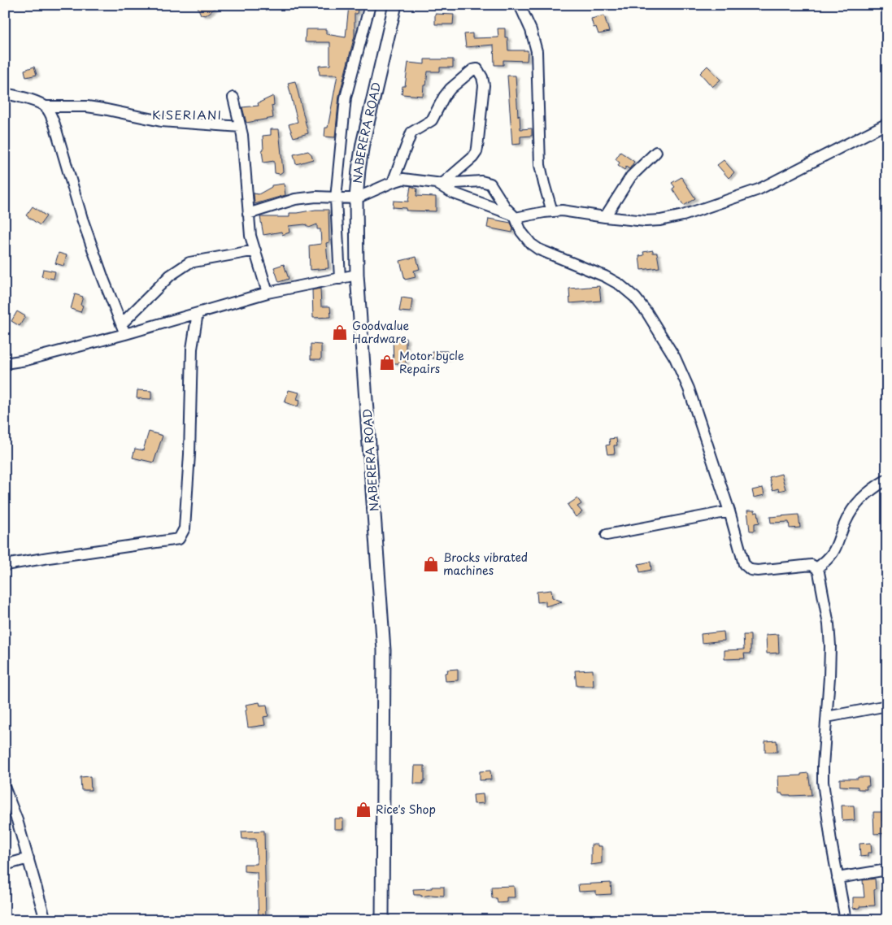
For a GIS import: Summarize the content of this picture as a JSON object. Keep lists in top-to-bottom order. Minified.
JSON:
{"streets":{"street":["NABERERA ROAD"]},"districts":["KISERIANI"],"places":{"shop":["Goodvalue Hardware","Motor bycle Repairs","Brocks vibrated machines","Rice's Shop"]}}
